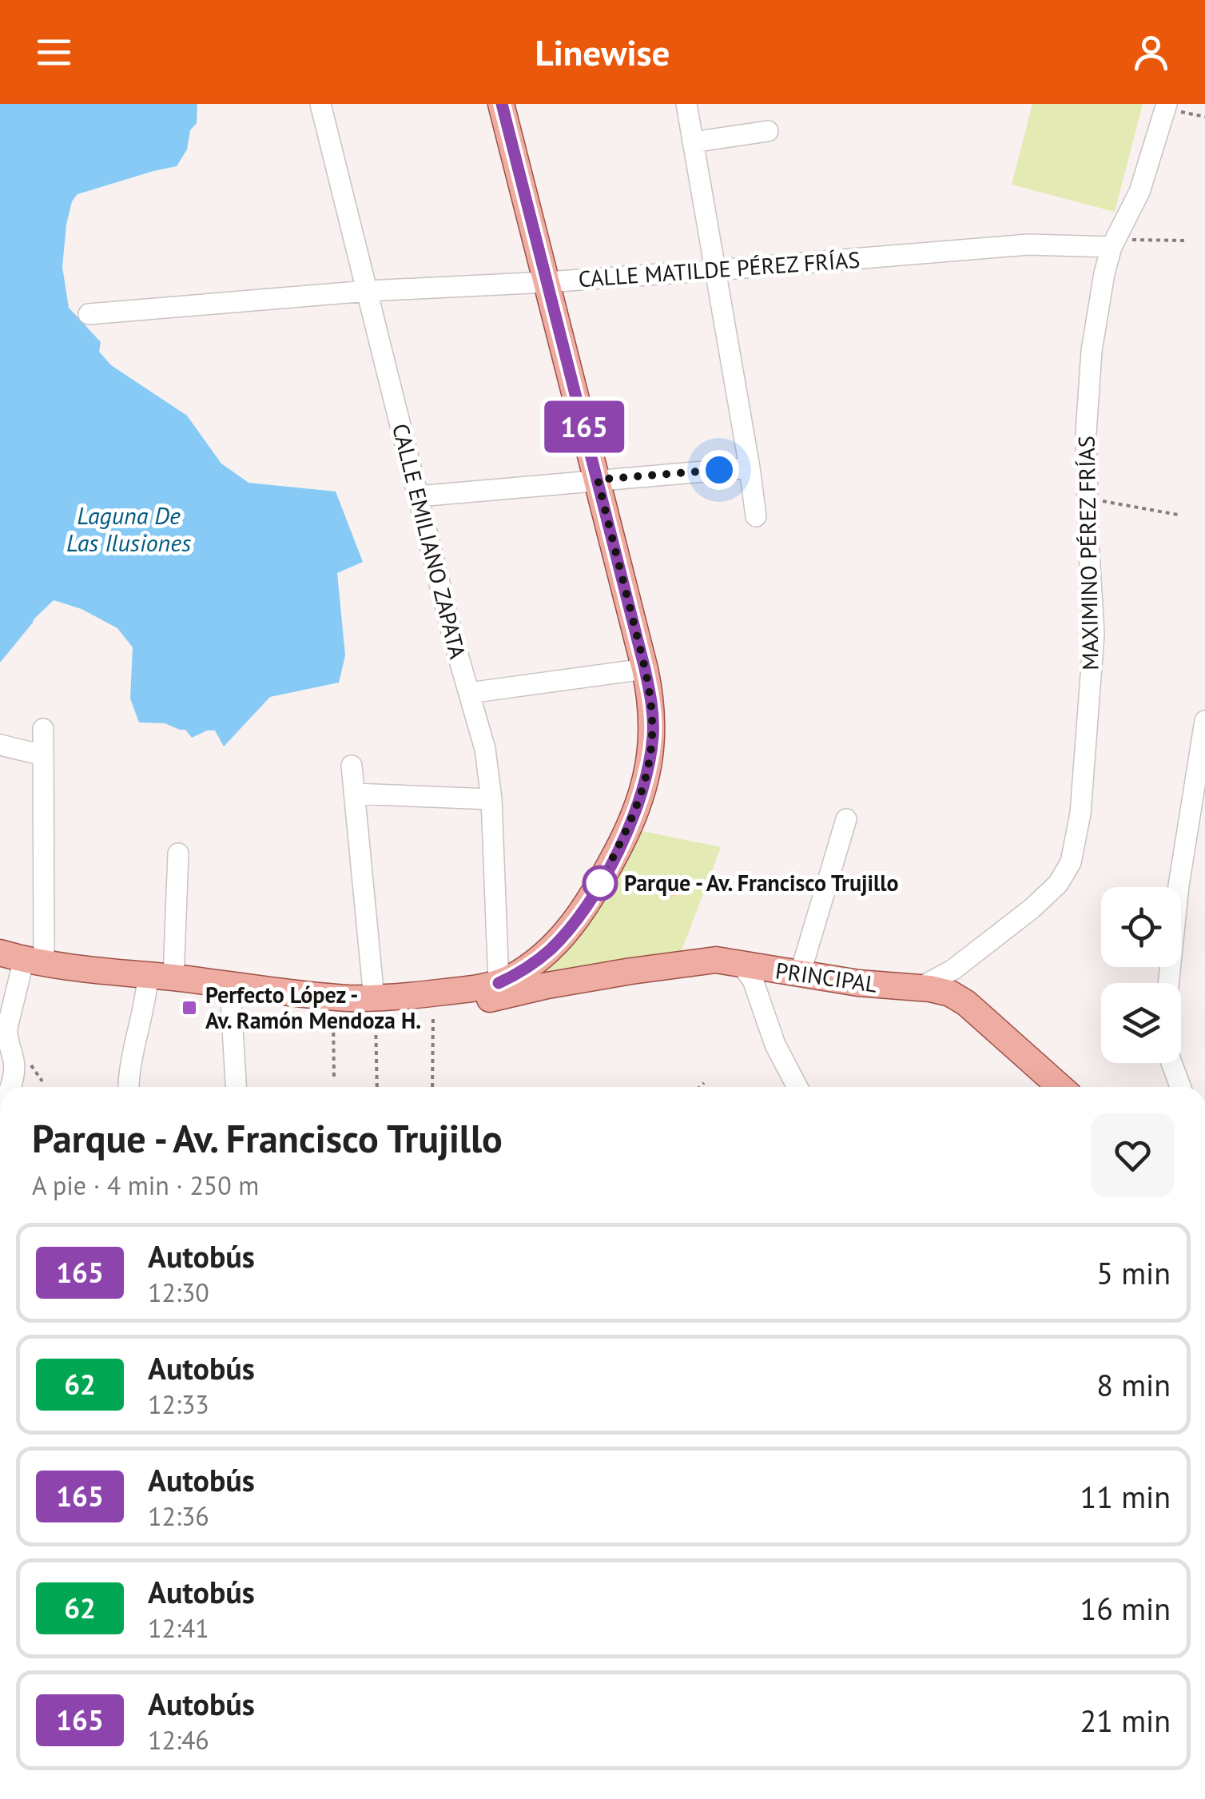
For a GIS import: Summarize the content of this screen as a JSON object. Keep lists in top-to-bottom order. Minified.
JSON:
{"streets":{"main road":["PRINCIPAL"],"street":["CALLE MATILDE PÉREZ FRÍAS","CALLE EMILIANO ZAPATA","MAXIMINO PÉREZ FRÍAS"]},"crossings":[["CALLE MATILDE PÉREZ FRÍAS","CALLE EMILIANO ZAPATA"],["CALLE MATILDE PÉREZ FRÍAS","MAXIMINO PÉREZ FRÍAS"],["MAXIMINO PÉREZ FRÍAS","PRINCIPAL"]],"water":["Laguna De Las Ilusiones"],"places":{"other":["Parque - Av. Francisco Trujillo"],"transit":["Perfecto López - Av. Ramón Mendoza H."]},"lines":["bus line 165"],"page":{"header":"Linewise","on_map":"165","heading":["Parque - Av. Francisco Trujillo","A pie · 4 min · 250 m"],"list":[{"mark":"165","name":"Autobús","note":"12:30","value":"5 min"},{"mark":"62","name":"Autobús","note":"12:33","value":"8 min"},{"mark":"165","name":"Autobús","note":"12:36","value":"11 min"},{"mark":"62","name":"Autobús","note":"12:41","value":"16 min"},{"mark":"165","name":"Autobús","note":"12:46","value":"21 min"}]}}
